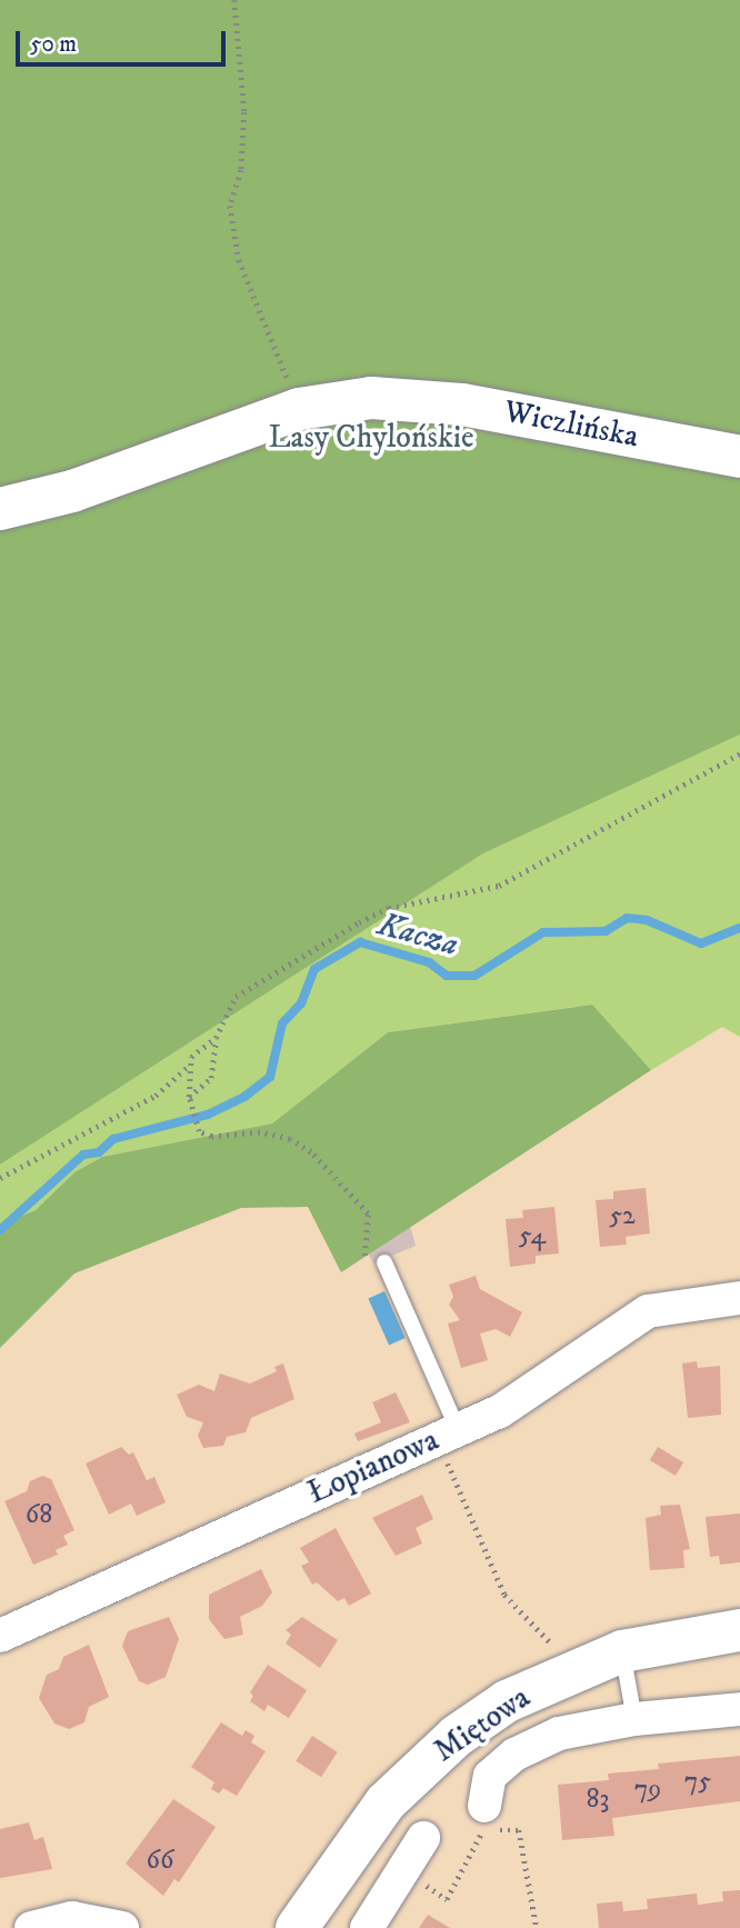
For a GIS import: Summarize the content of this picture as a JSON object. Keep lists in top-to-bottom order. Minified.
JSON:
{"streets":{"street":["Wiczlińska","Łopianowa","Miętowa"]},"water":["Kacza"],"parks":["Lasy Chylońskie"],"house_numbers":["52","54","68","75","79","83","66"],"scale_bar":"50 m"}
